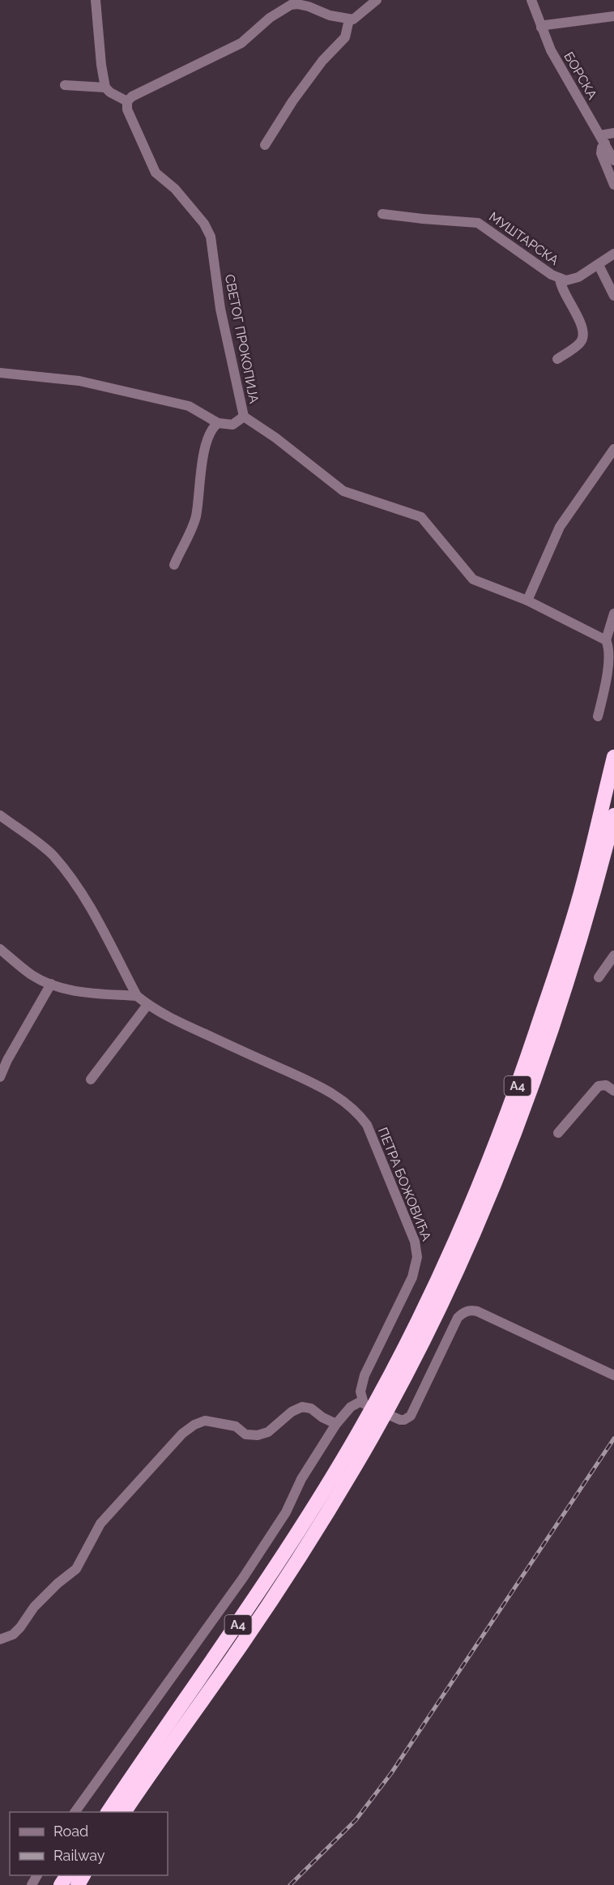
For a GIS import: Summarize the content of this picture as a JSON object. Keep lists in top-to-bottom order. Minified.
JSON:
{"streets":{"highway":["A4"],"street":["БОРСКА","МУШТАРСКА","СВЕТОГ ПРОКОПИЈА","ПЕТРА БОЖОВИЋА"]},"legend":["Road","Railway"]}
